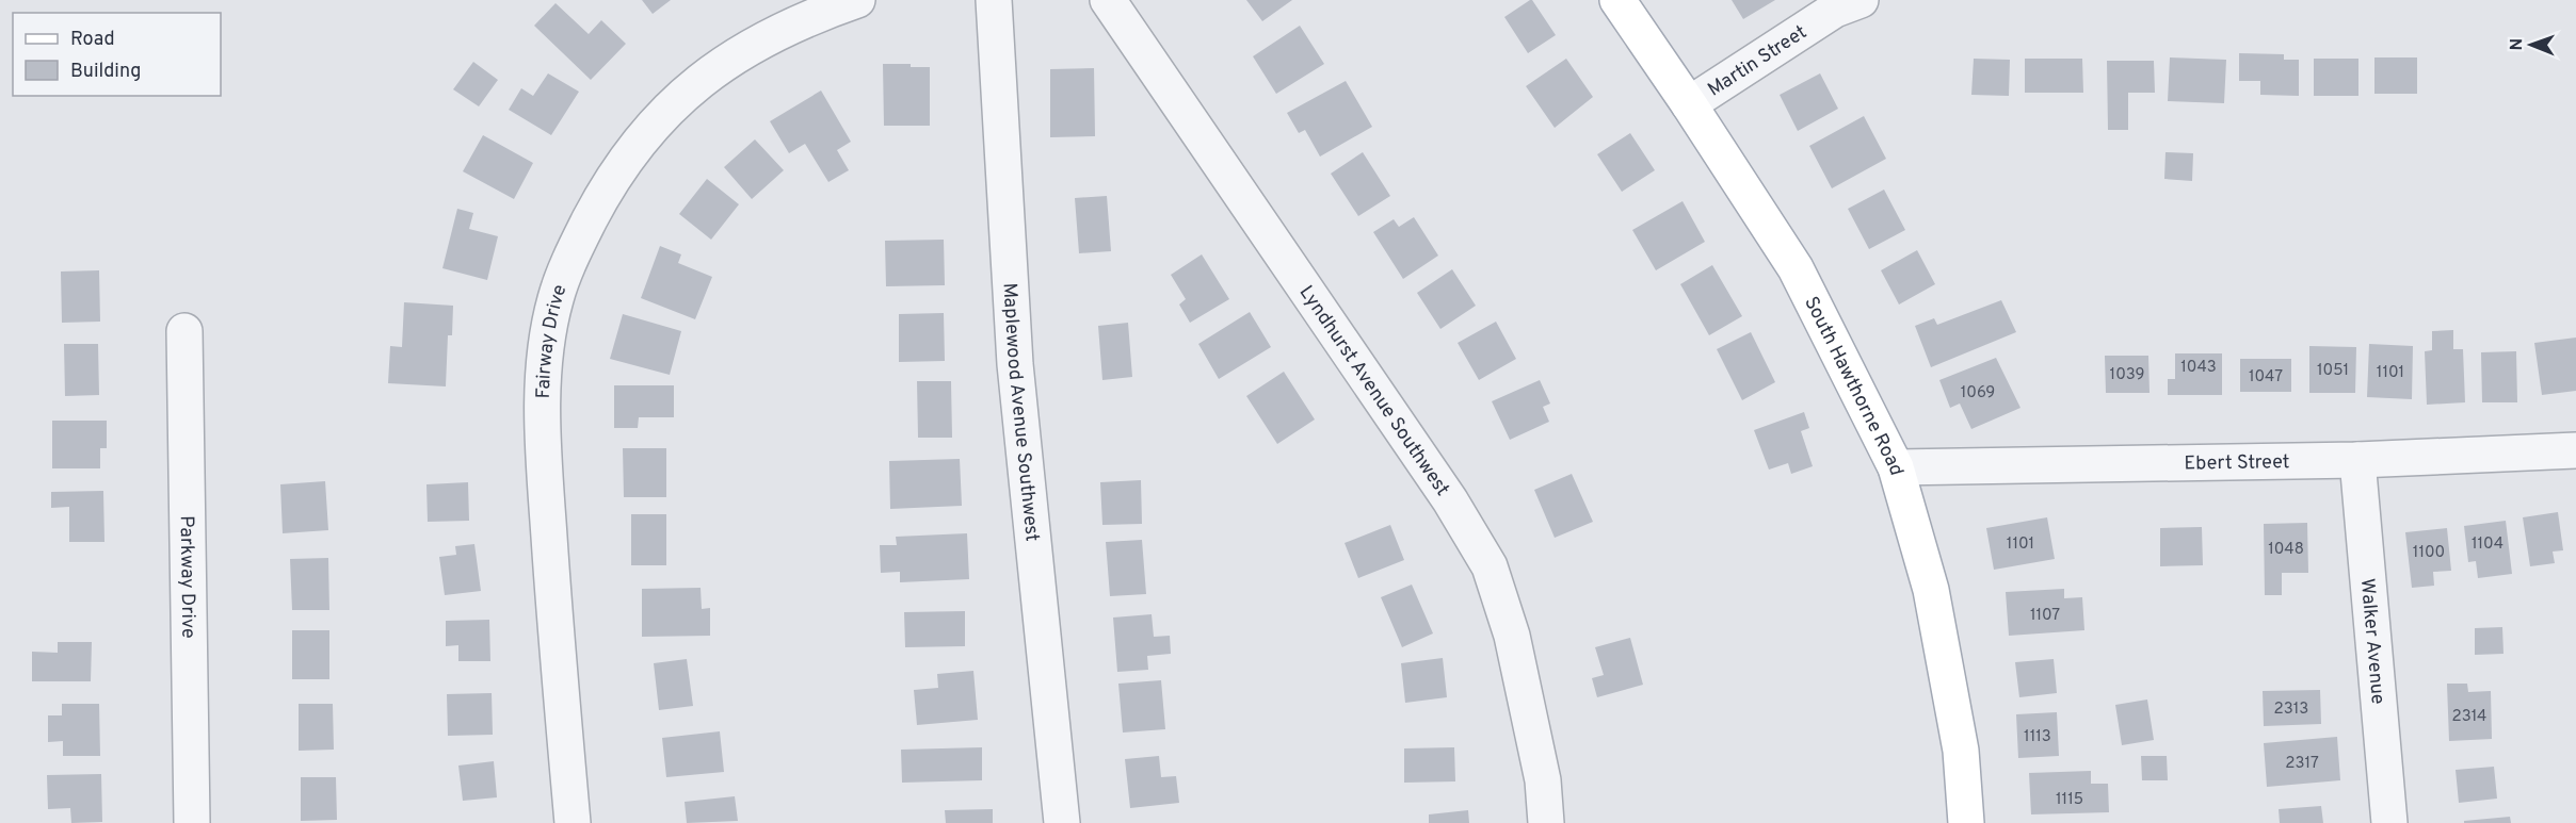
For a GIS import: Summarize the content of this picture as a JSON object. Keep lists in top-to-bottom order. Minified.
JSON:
{"streets":{"main road":["South Hawthorne Road"],"street":["Martin Street","Fairway Drive","Lyndhurst Avenue Southwest","Maplewood Avenue Southwest","Ebert Street","Parkway Drive","Walker Avenue"]},"crossings":[["Martin Street","South Hawthorne Road"],["South Hawthorne Road","Ebert Street"],["Ebert Street","Walker Avenue"]],"house_numbers":["1043","1051","1101","1039","1047","1069","1101","1104","1048","1100","1107","2313","2314","1113","2317","1115"],"legend":["Road","Building"],"north":"left"}
